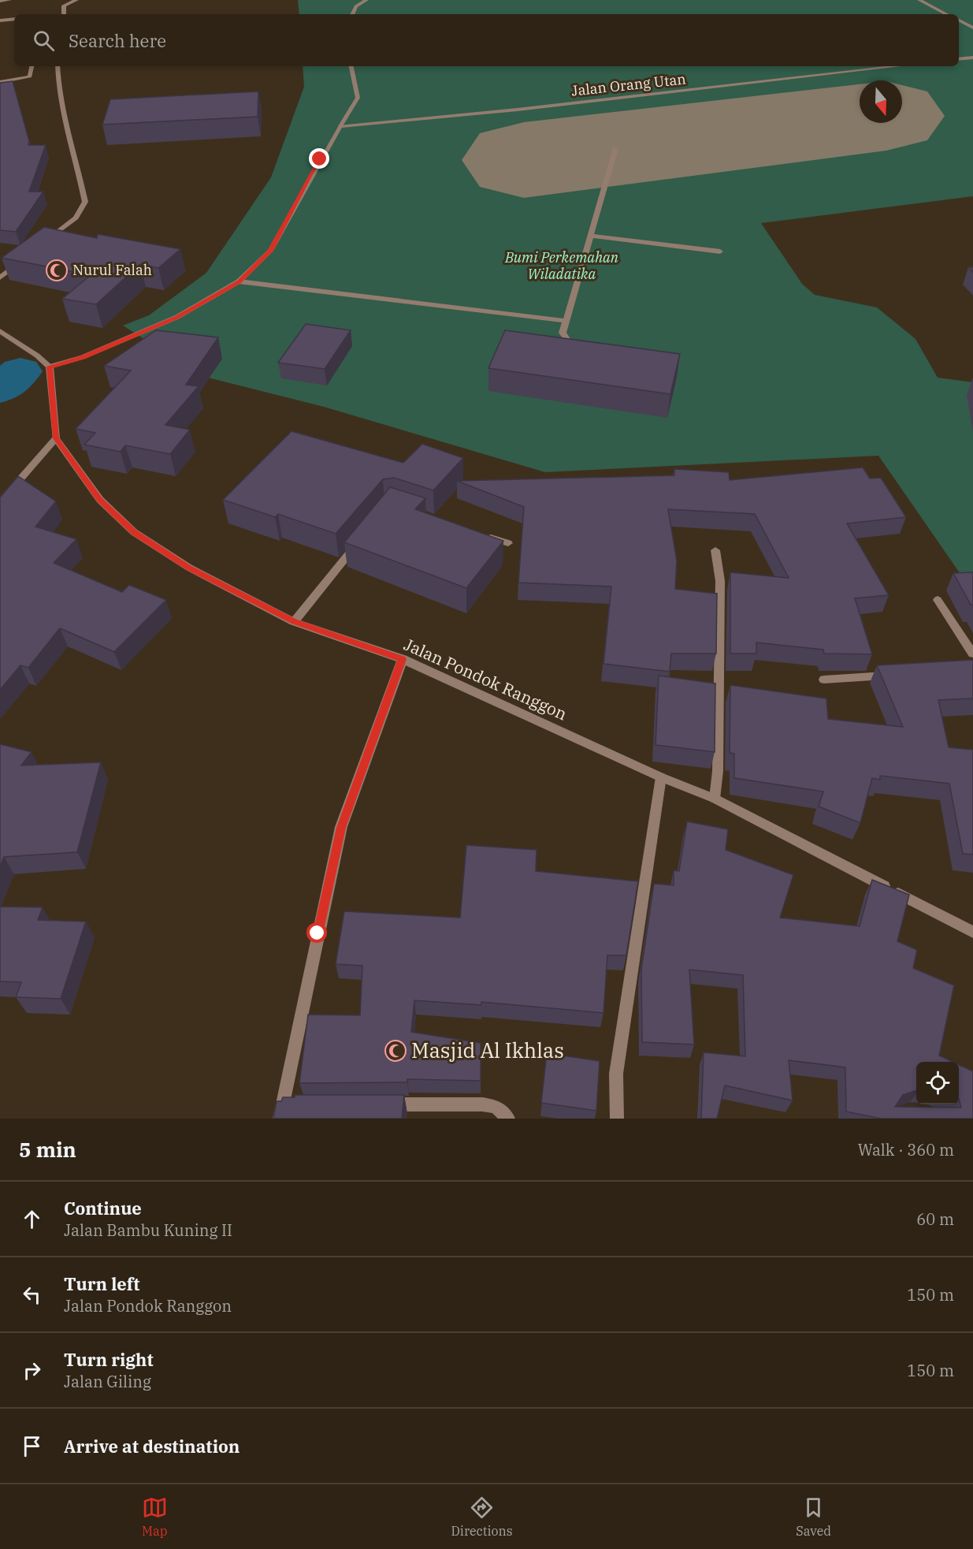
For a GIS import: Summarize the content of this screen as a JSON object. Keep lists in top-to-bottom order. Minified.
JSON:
{"streets":{"street":["Jalan Orang Utan","Jalan Pondok Ranggon"]},"parks":["Bumi Perkemahan Wiladatika"],"places":{"mosque":["Nurul Falah","Masjid Al Ikhlas"]},"north":"bottom","page":{"search":"Search here","heading":["5 min","Walk · 360 m"],"list":[["Continue","Jalan Bambu Kuning II","60 m"],["Turn left","Jalan Pondok Ranggon","150 m"],["Turn right","Jalan Giling","150 m"],"Arrive at destination"],"nav":["Map","Directions","Saved"]}}
